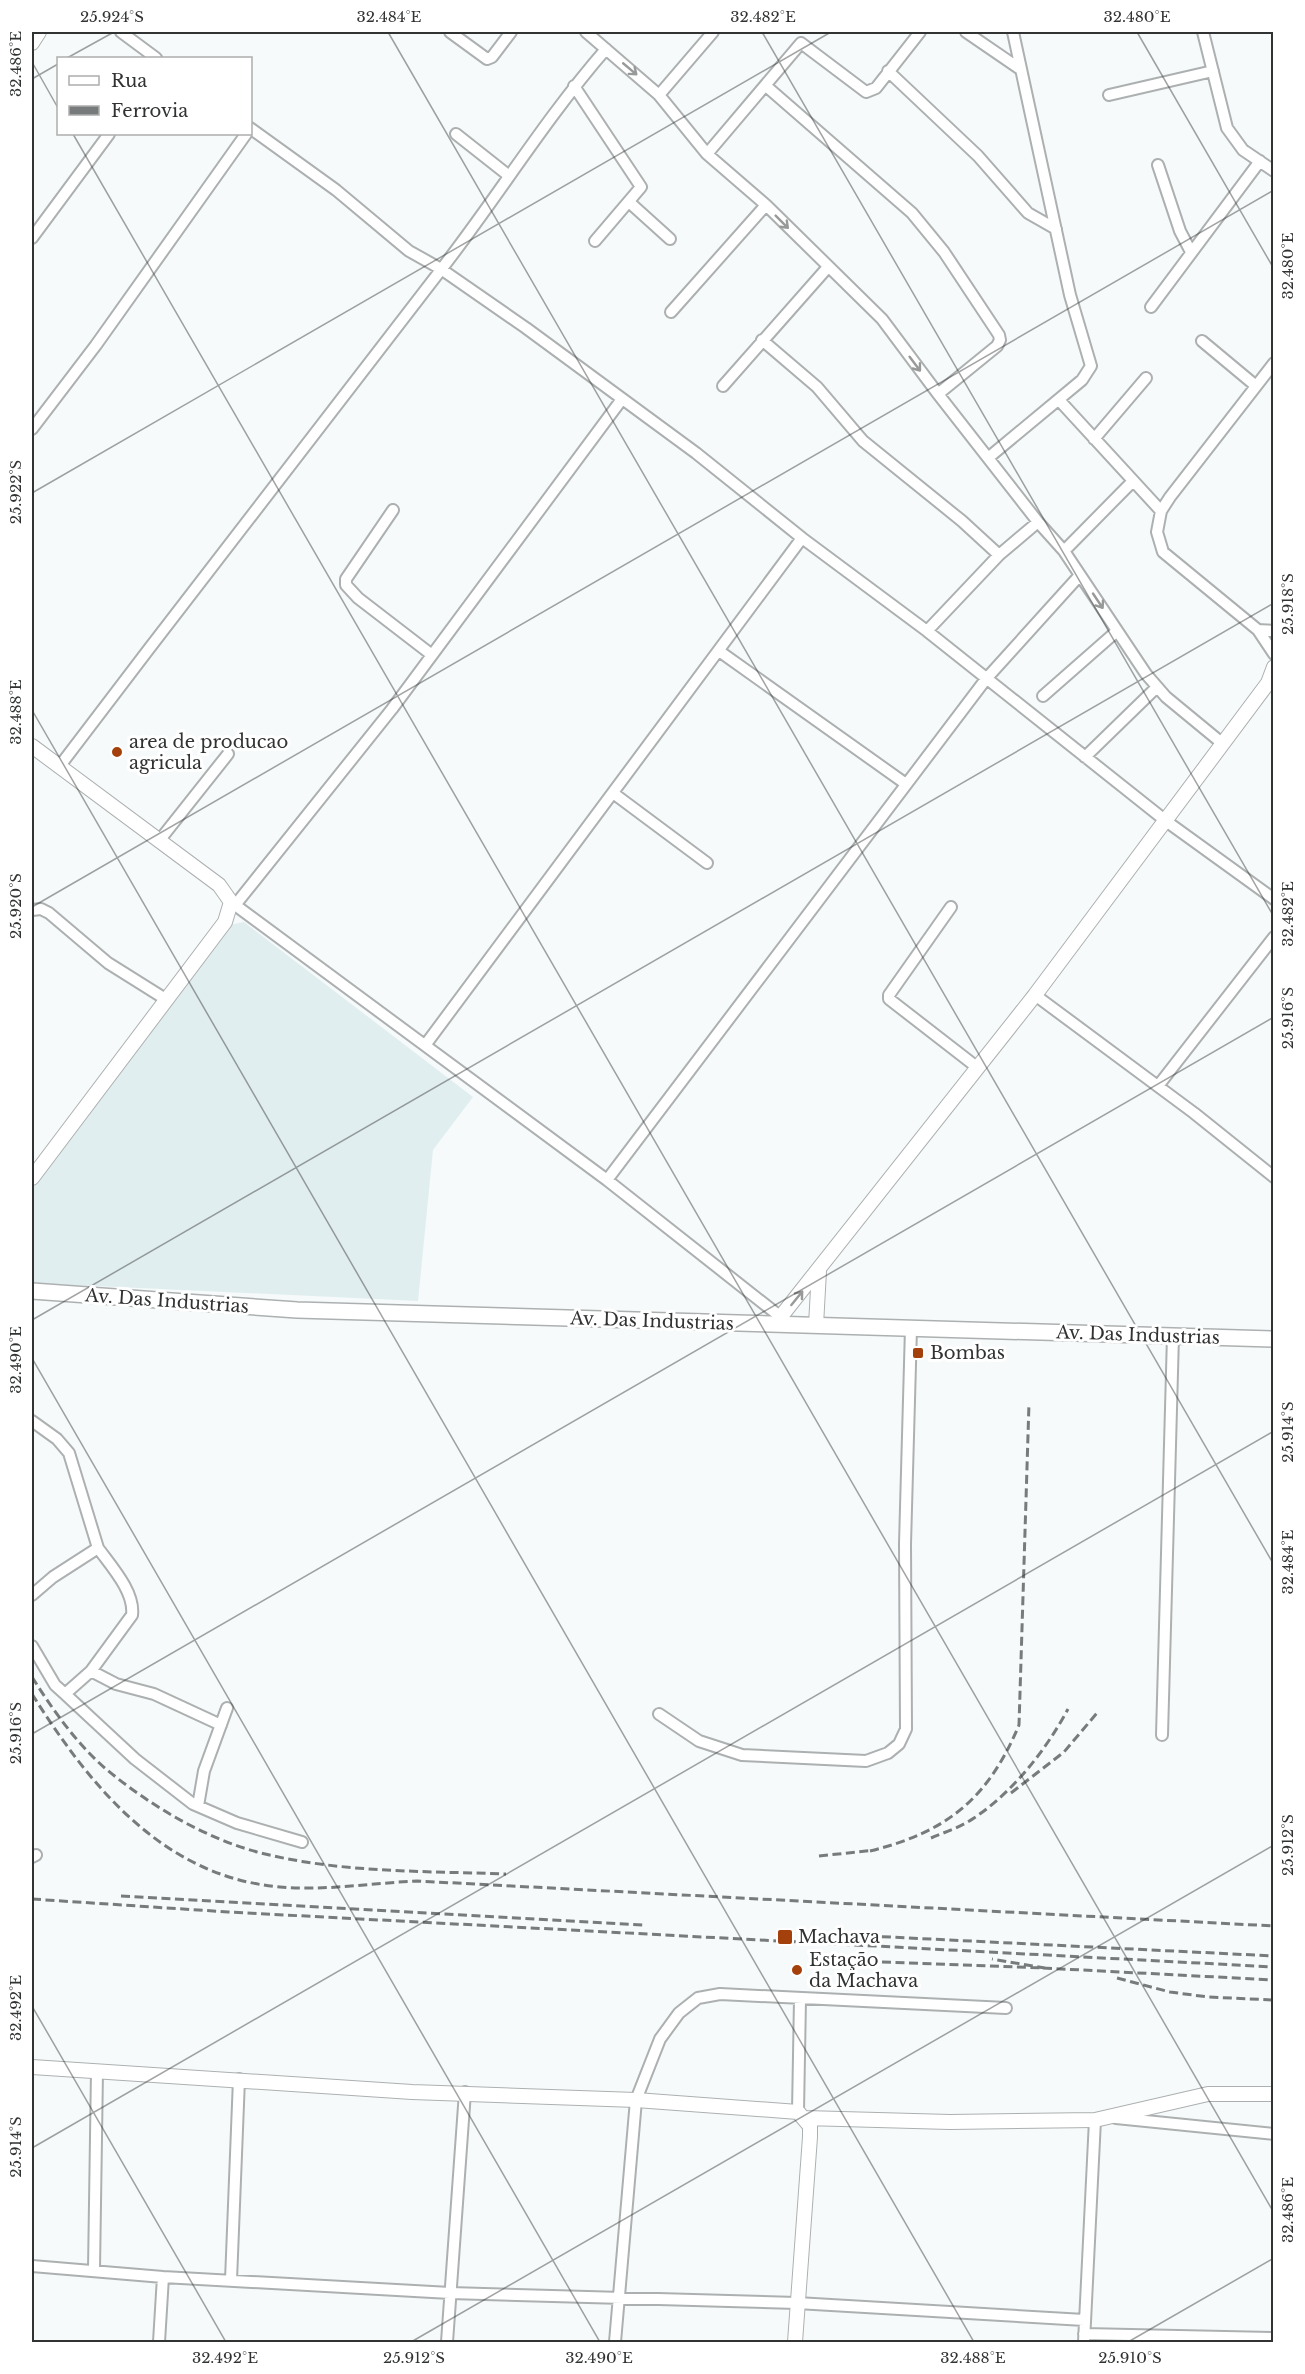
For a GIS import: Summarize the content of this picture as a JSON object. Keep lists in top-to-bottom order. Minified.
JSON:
{"streets":{"main road":["Av. Das Industrias"]},"places":{"other":["area de producao agricula","Estação da Machava"],"transit":["Bombas","Machava"]},"legend":["Rua","Ferrovia"],"coordinates":["25.924°S","32.484°E","32.482°E","32.480°E","32.486°E","25.922°S","25.918°S","32.488°E","25.920°S","25.916°S","32.490°E","25.914°S","25.912°S","32.492°E","25.910°S"]}
